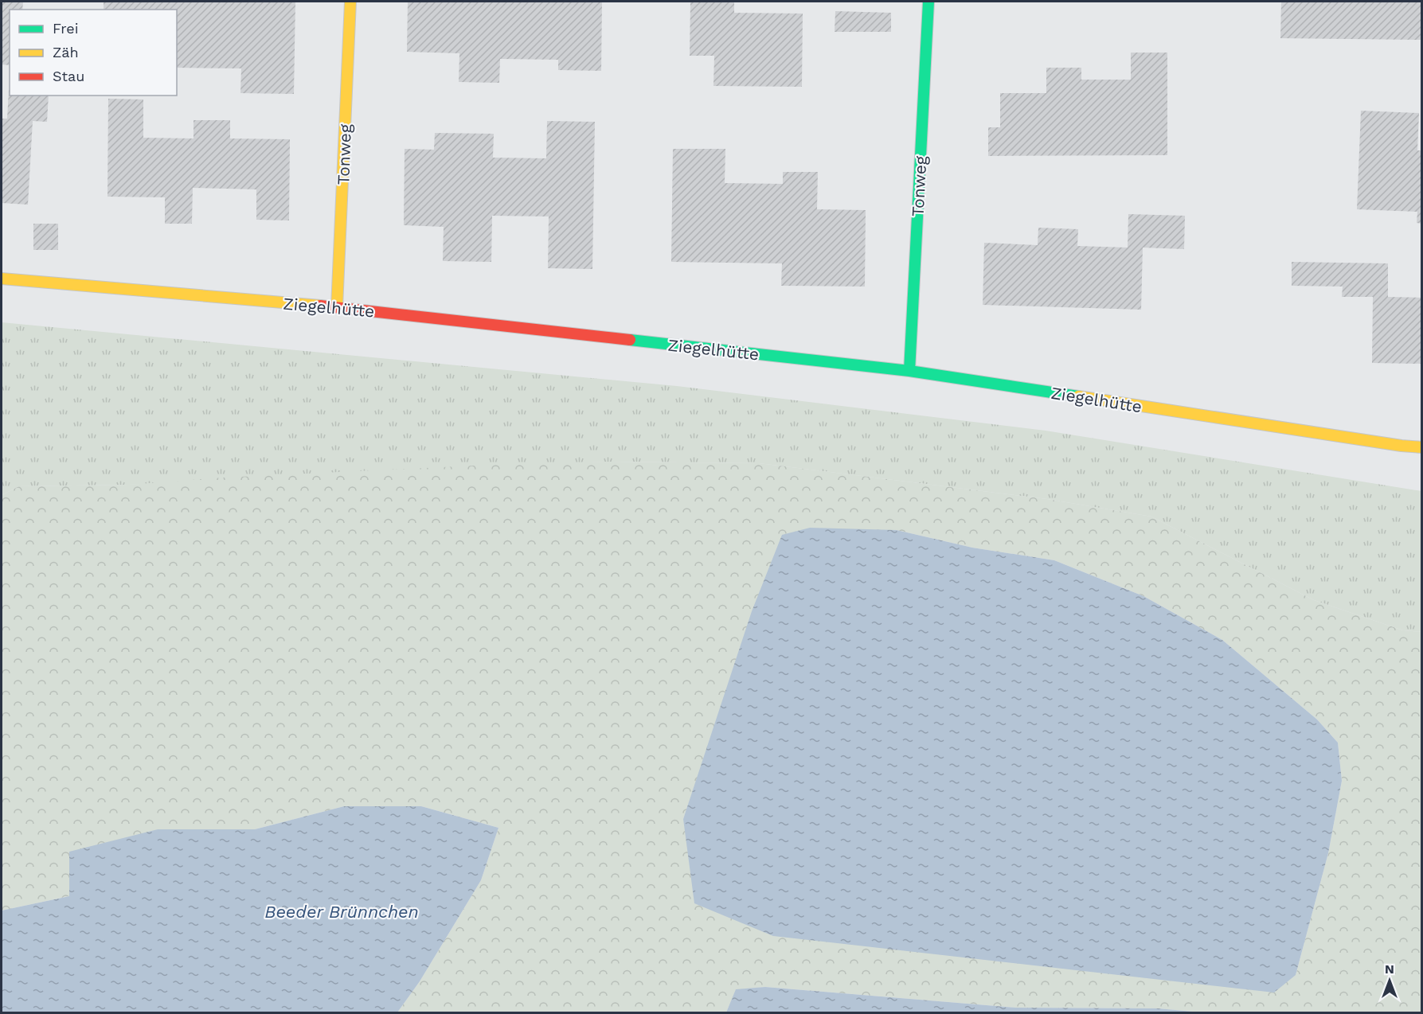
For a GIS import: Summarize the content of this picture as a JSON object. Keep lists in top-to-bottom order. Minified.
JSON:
{"streets":{"street":["Tonweg","Ziegelhütte"]},"crossings":[["Tonweg","Ziegelhütte"]],"water":["Beeder Brünnchen"],"legend":["Frei","Zäh","Stau"],"north":"top"}
